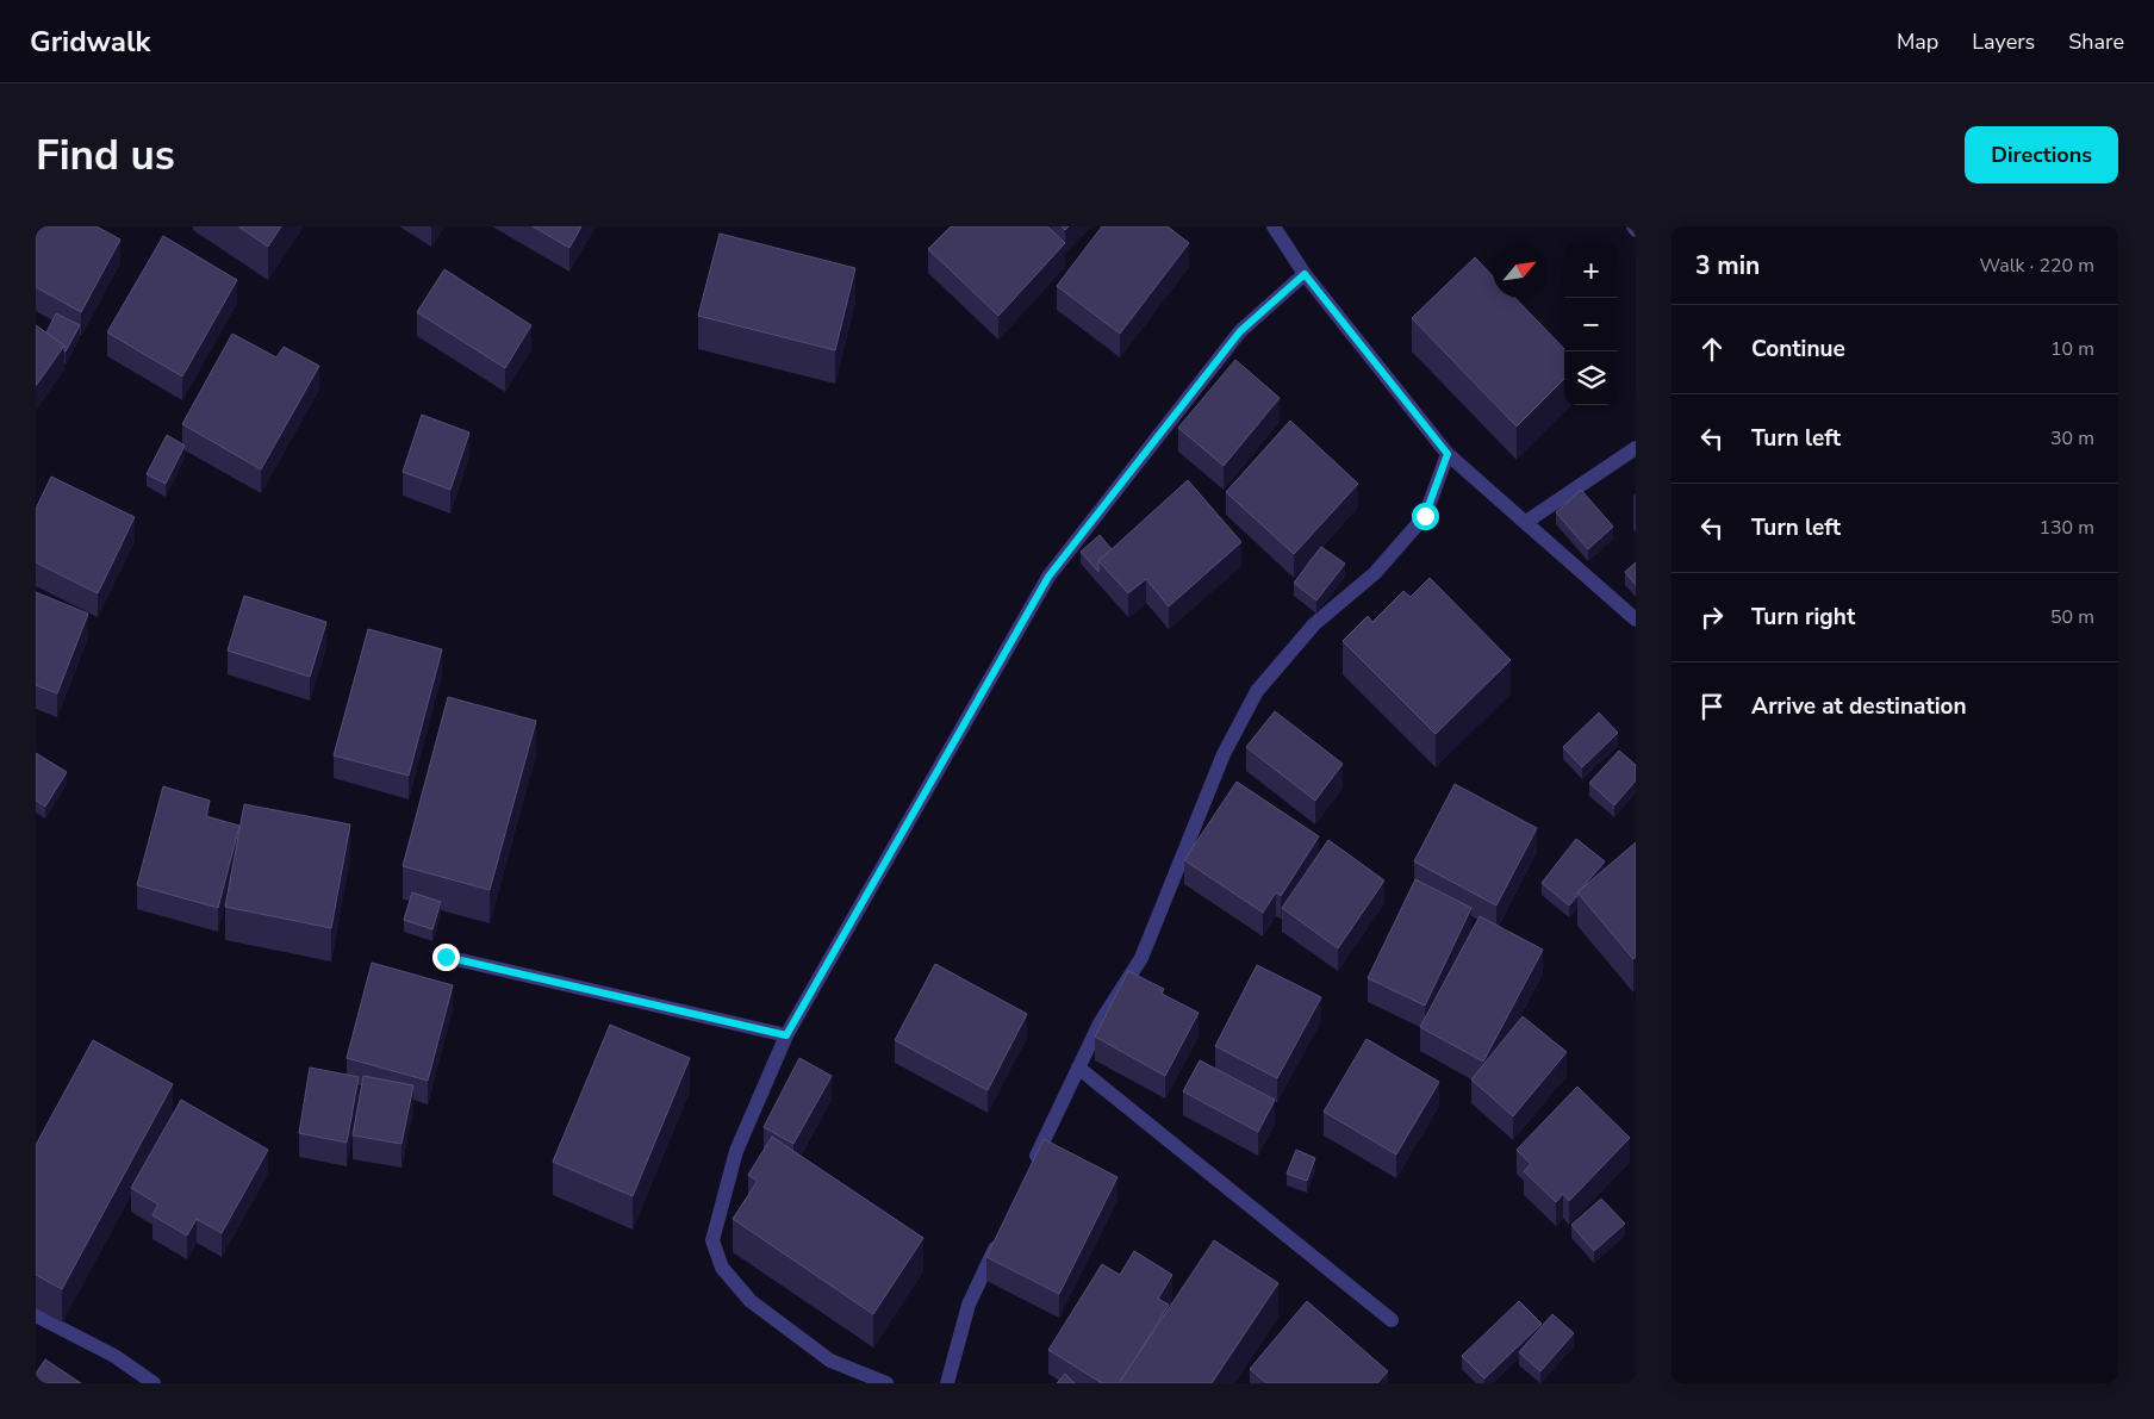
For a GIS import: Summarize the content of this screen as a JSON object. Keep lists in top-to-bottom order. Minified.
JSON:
{"north":"top right","page":{"header":"Gridwalk","nav":["Map","Layers","Share"],"buttons":"Directions","title":"Find us","heading":["3 min","Walk · 220 m"],"map_buttons":["+","−"],"list":[["Continue","10 m"],["Turn left","30 m"],["Turn left","130 m"],["Turn right","50 m"],"Arrive at destination"]}}
